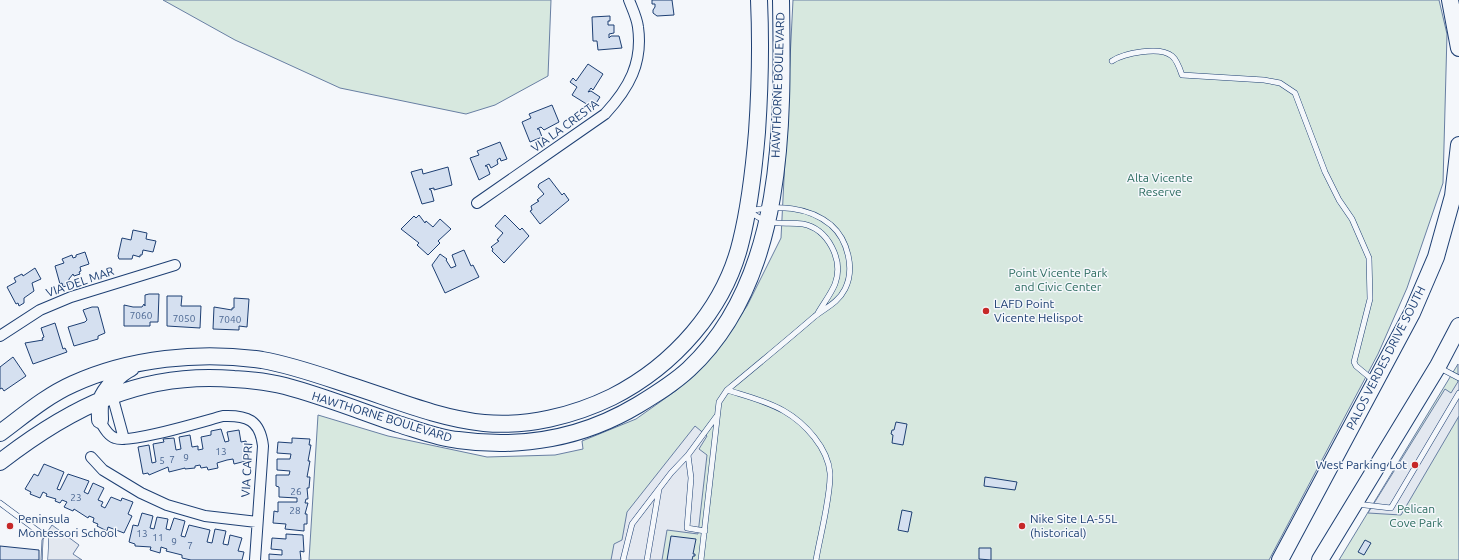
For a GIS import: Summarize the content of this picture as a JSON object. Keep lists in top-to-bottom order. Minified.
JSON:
{"streets":{"main road":["HAWTHORNE BOULEVARD","PALOS VERDES DRIVE SOUTH"],"street":["VIA LA CRESTA","VIA DEL MAR","VIA CAPRI"]},"parks":["Alta Vicente Reserve","Point Vicente Park and Civic Center","Pelican Cove Park"],"places":["LAFD Point Vicente Helispot","West Parking Lot","Peninsula Montessori School","Nike Site LA-55L (historical)"],"house_numbers":["7060","7050","7040","13","9","7","5","26","23","28","13","11","9","7"]}
